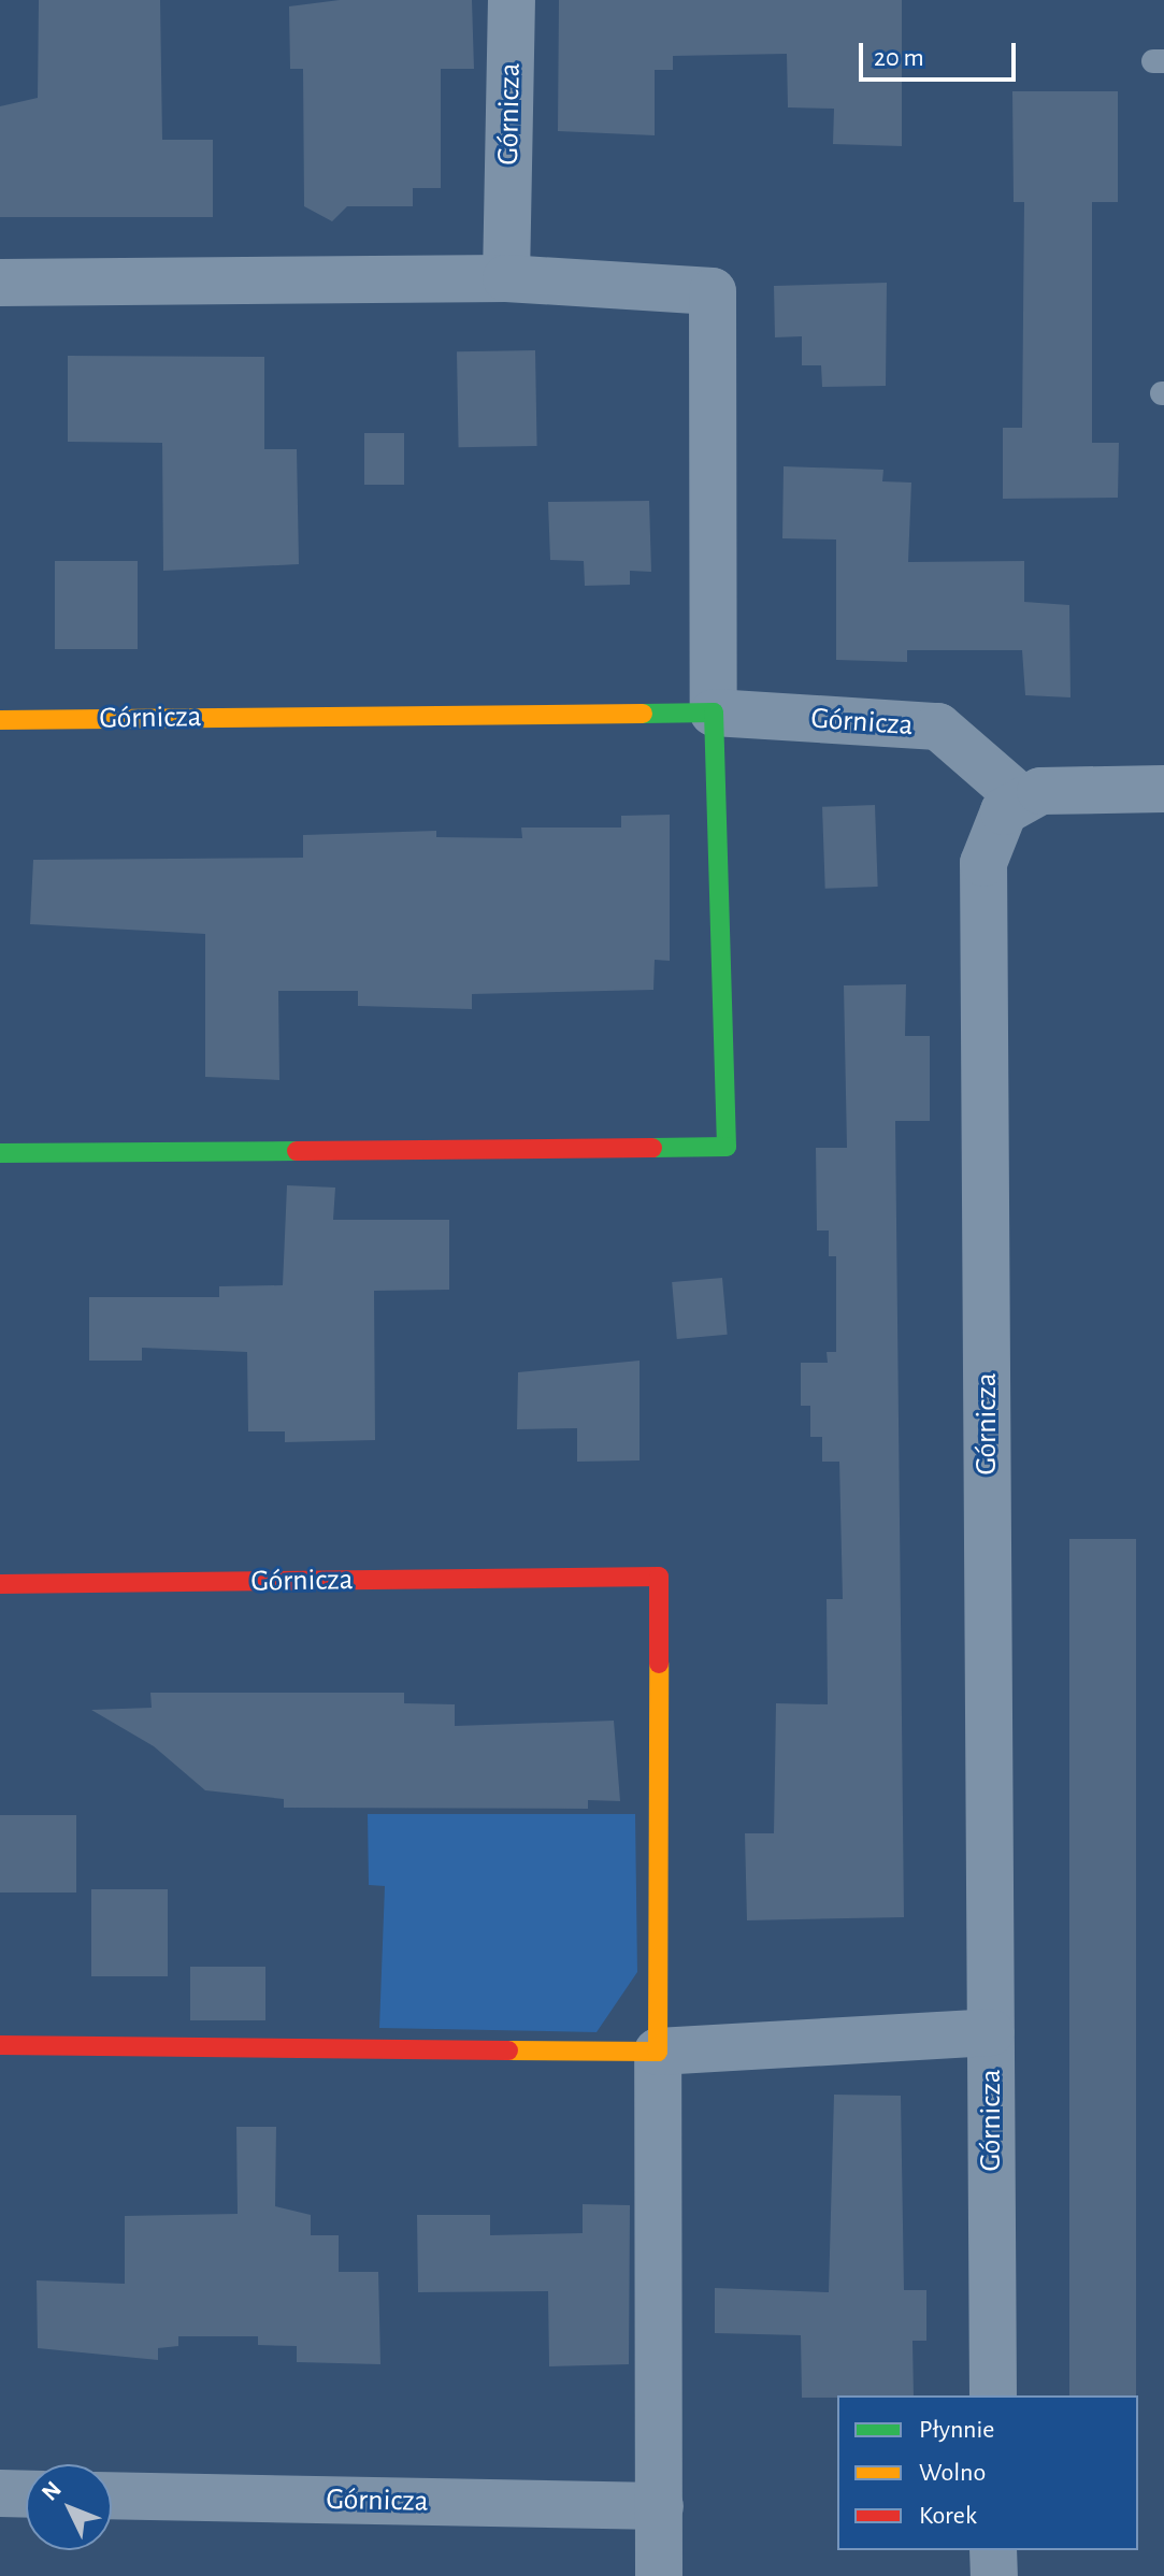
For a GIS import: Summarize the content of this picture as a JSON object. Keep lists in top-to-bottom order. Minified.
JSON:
{"streets":{"street":["Górnicza"]},"legend":["Płynnie","Wolno","Korek"],"scale_bar":"20 m","north":"top left"}
